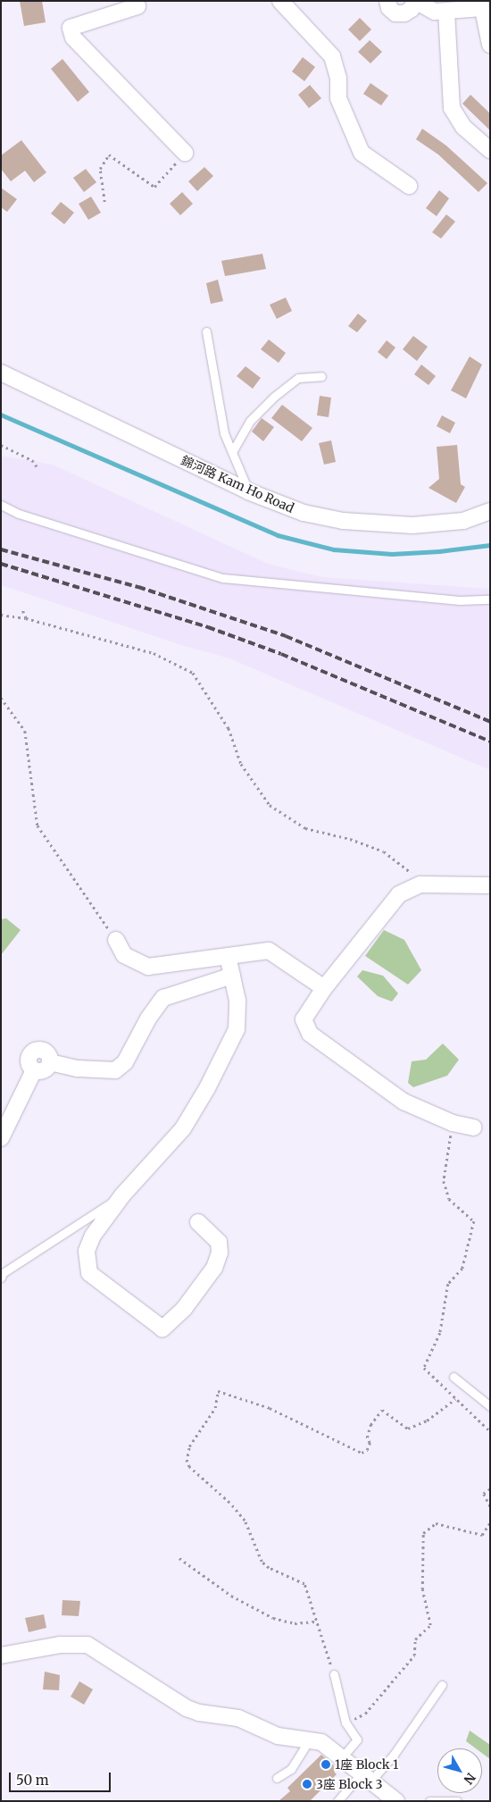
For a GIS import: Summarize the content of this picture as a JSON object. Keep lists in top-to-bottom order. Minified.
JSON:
{"streets":{"street":["錦河路 Kam Ho Road"]},"places":["1座 Block 1","3座 Block 3"],"scale_bar":"50 m","north":"bottom right"}
